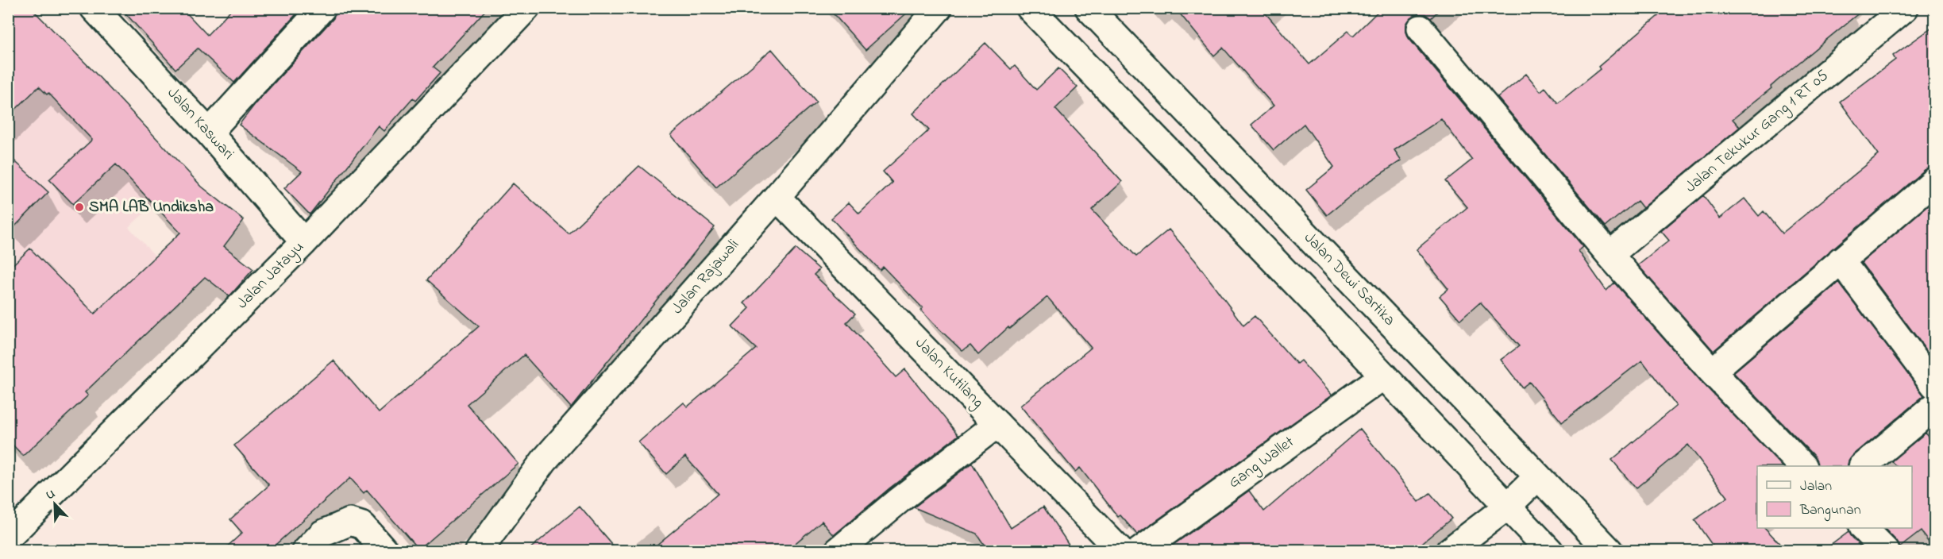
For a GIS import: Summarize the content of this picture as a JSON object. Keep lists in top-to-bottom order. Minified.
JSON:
{"streets":{"street":["Jalan Kaswari","Jalan Tekukur Gang 1 RT 05","Jalan Jatayu","Jalan Rajawali","Jalan Dewi Sartika","Jalan Kutilang","Gang Wallet"]},"crossings":[["Jalan Kaswari","Jalan Jatayu"],["Jalan Rajawali","Jalan Kutilang"]],"places":["SMA LAB Undiksha"],"legend":["Jalan","Bangunan"],"north":"top left"}
